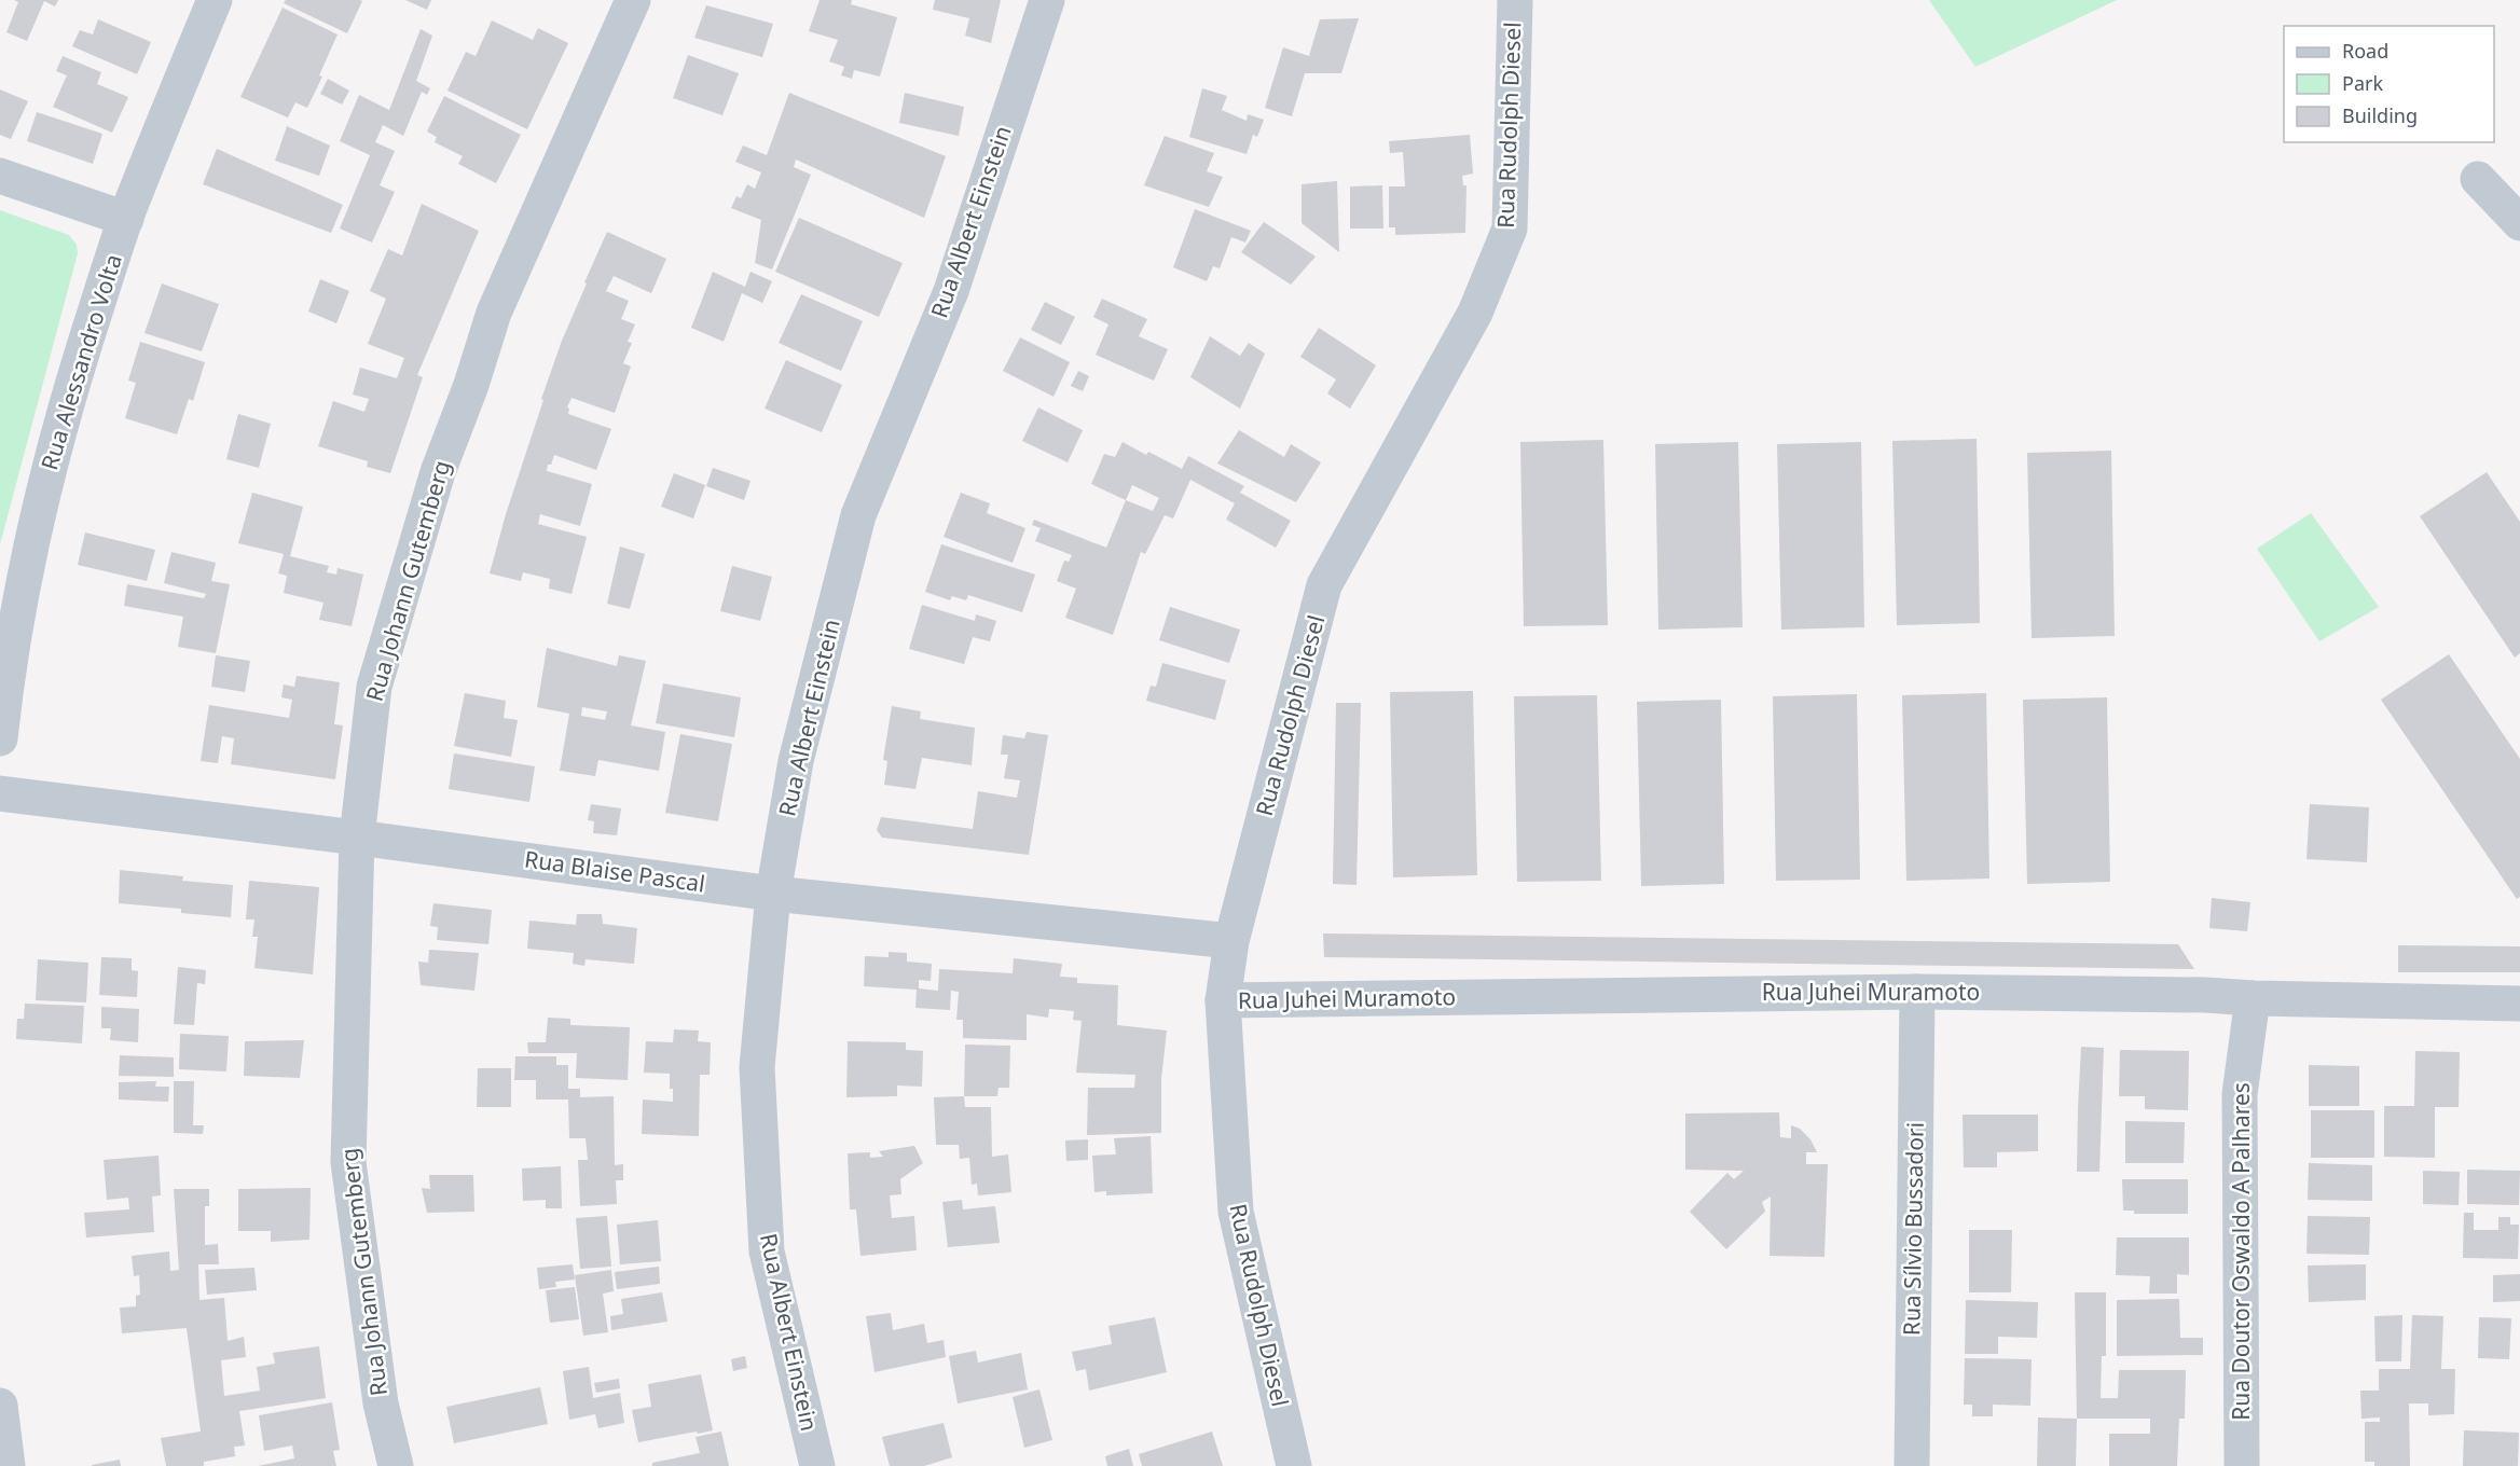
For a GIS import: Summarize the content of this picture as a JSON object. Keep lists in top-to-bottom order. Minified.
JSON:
{"streets":{"street":["Rua Rudolph Diesel","Rua Albert Einstein","Rua Alessandro Volta","Rua Johann Gutemberg","Rua Blaise Pascal","Rua Juhei Muramoto","Rua Sílvio Bussadori","Rua Doutor Oswaldo A Palhares"]},"crossings":[["Rua Rudolph Diesel","Rua Blaise Pascal"],["Rua Rudolph Diesel","Rua Juhei Muramoto"],["Rua Albert Einstein","Rua Blaise Pascal"],["Rua Johann Gutemberg","Rua Blaise Pascal"],["Rua Juhei Muramoto","Rua Sílvio Bussadori"],["Rua Juhei Muramoto","Rua Doutor Oswaldo A Palhares"]],"legend":["Road","Park","Building"]}
